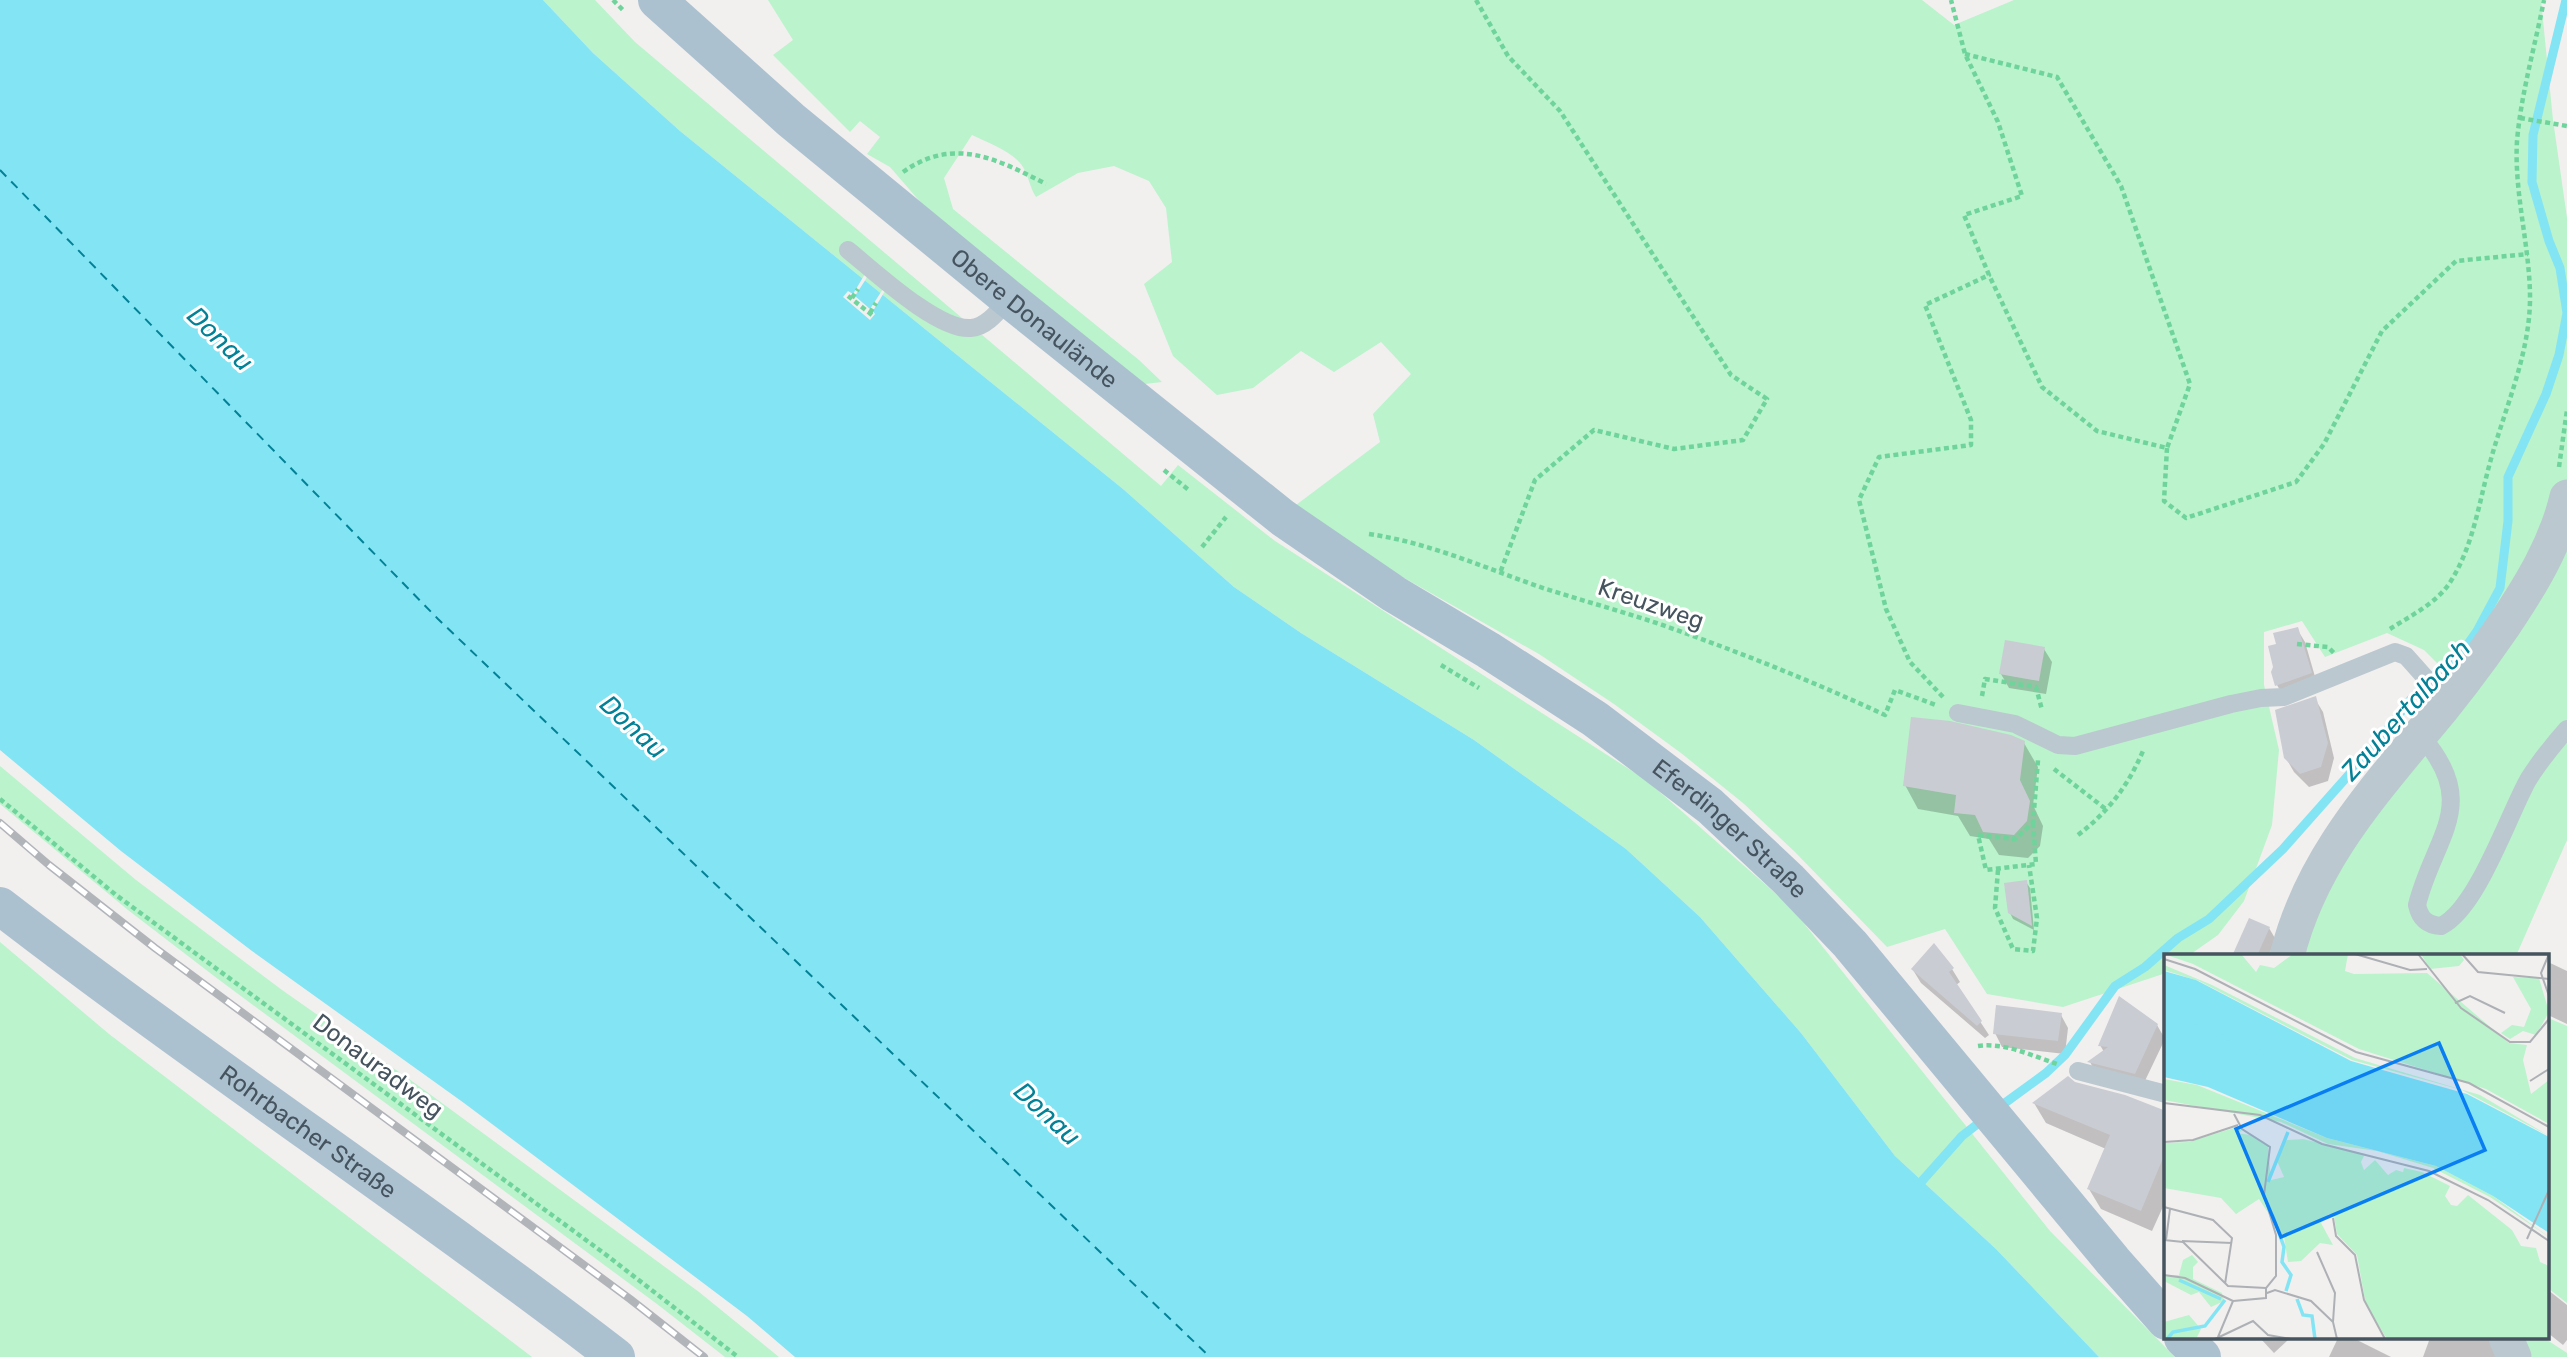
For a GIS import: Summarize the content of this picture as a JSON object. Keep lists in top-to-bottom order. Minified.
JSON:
{"streets":{"main road":["Obere Donaulände","Eferdinger Straße","Rohrbacher Straße"],"path":["Kreuzweg","Donauradweg"]},"crossings":[["Obere Donaulände","Kreuzweg"],["Obere Donaulände","Eferdinger Straße"]],"water":["Donau","Zaubertalbach"]}
